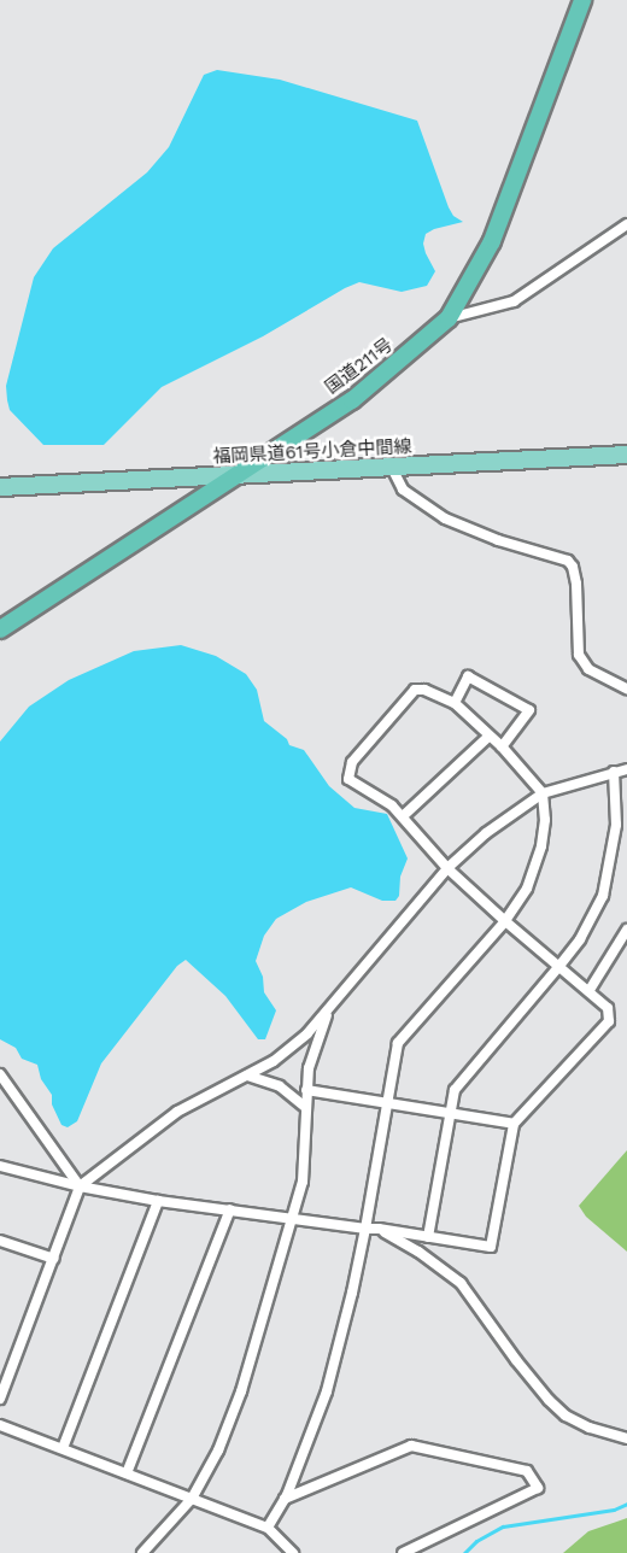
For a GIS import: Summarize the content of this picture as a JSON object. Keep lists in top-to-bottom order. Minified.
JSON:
{"streets":{"highway":["国道211号"],"main road":["福岡県道61号小倉中間線"]},"crossings":[["国道211号","福岡県道61号小倉中間線"]]}
